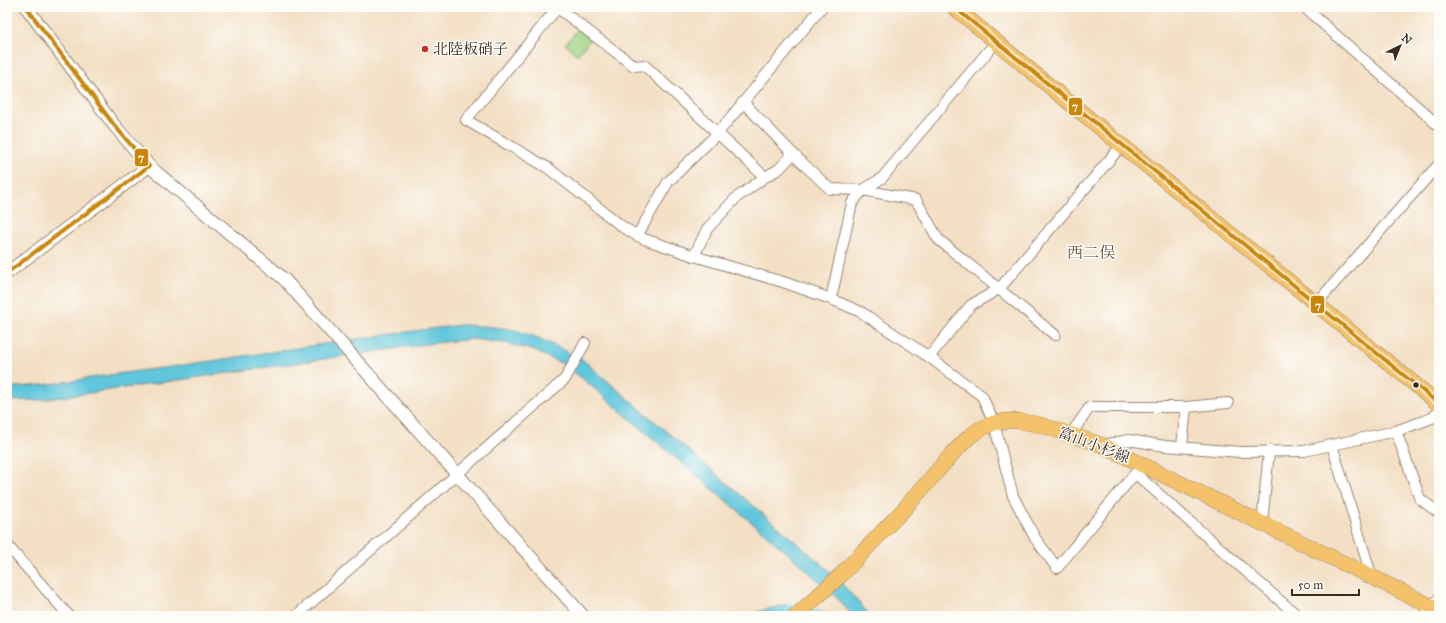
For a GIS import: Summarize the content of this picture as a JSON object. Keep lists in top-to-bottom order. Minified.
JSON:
{"streets":{"main road":["富山小杉線"]},"districts":["西二俣"],"places":["北陸板硝子"],"lines":["transit line 7"],"scale_bar":"50 m","north":"top right"}
